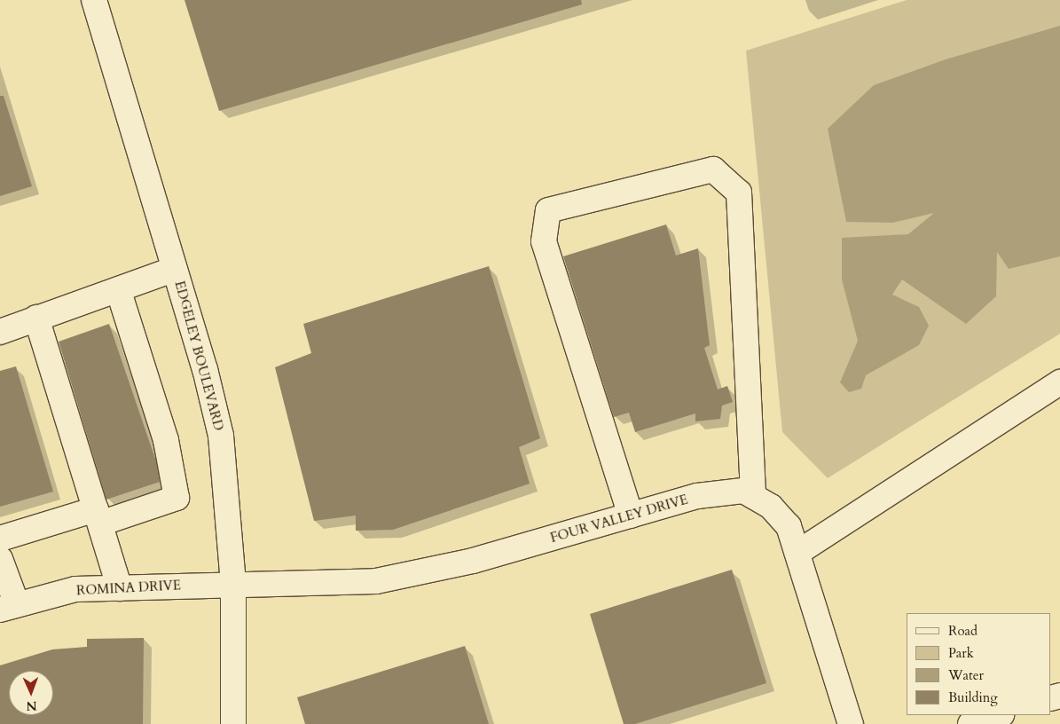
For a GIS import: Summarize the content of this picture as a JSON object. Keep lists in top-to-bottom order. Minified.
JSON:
{"streets":{"street":["EDGELEY BOULEVARD","FOUR VALLEY DRIVE","ROMINA DRIVE"]},"crossings":[["EDGELEY BOULEVARD","FOUR VALLEY DRIVE"],["EDGELEY BOULEVARD","ROMINA DRIVE"],["FOUR VALLEY DRIVE","ROMINA DRIVE"]],"legend":["Road","Park","Water","Building"],"north":"bottom"}
